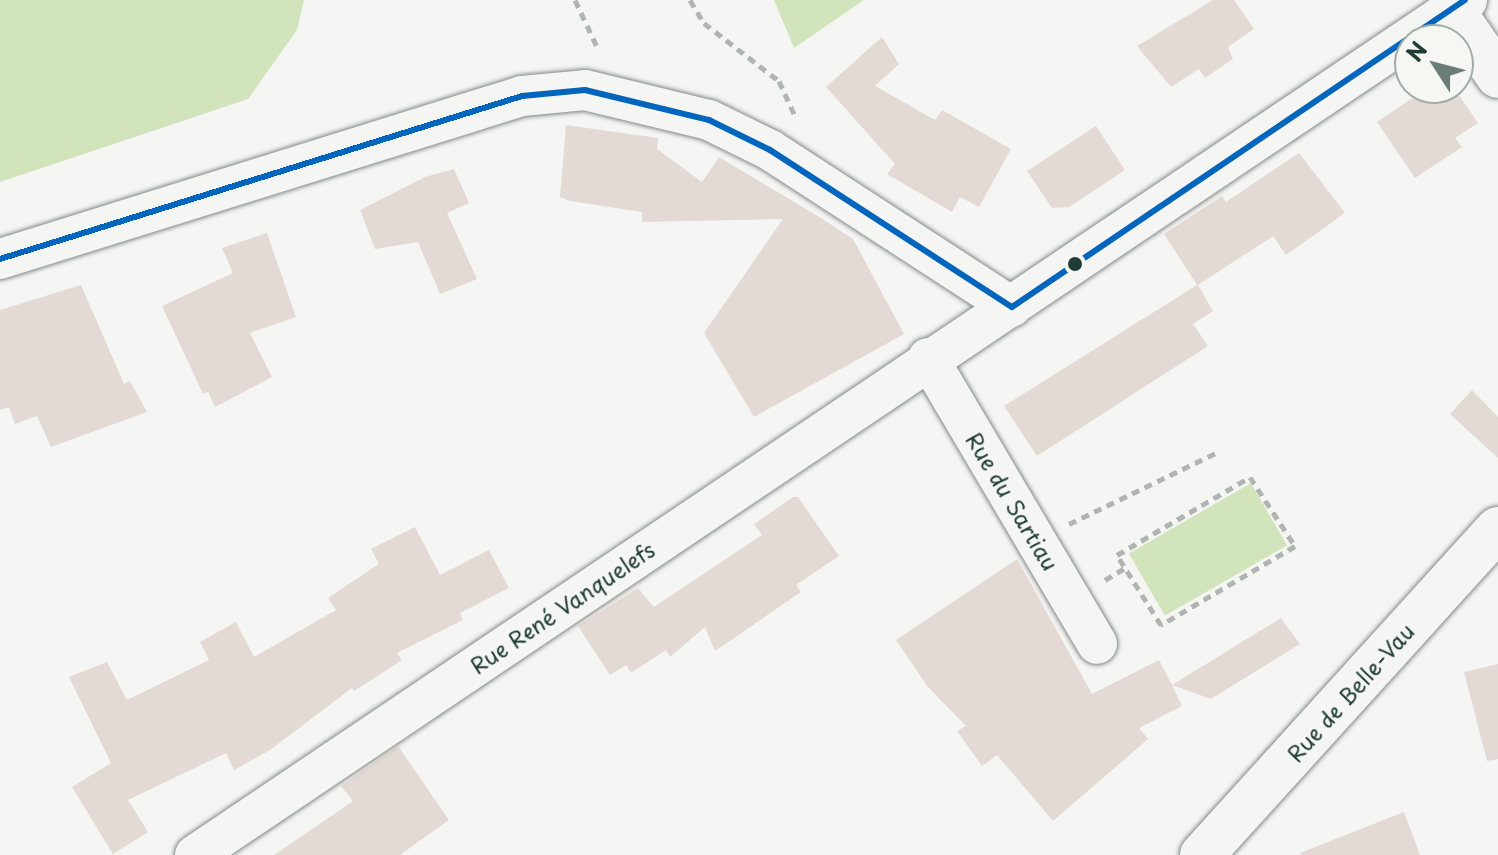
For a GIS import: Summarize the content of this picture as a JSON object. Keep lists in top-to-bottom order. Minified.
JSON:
{"streets":{"street":["Rue du Sartiau","Rue René Vanquelefs","Rue de Belle-Vau"]},"crossings":[["Rue du Sartiau","Rue René Vanquelefs"]],"north":"top left"}
